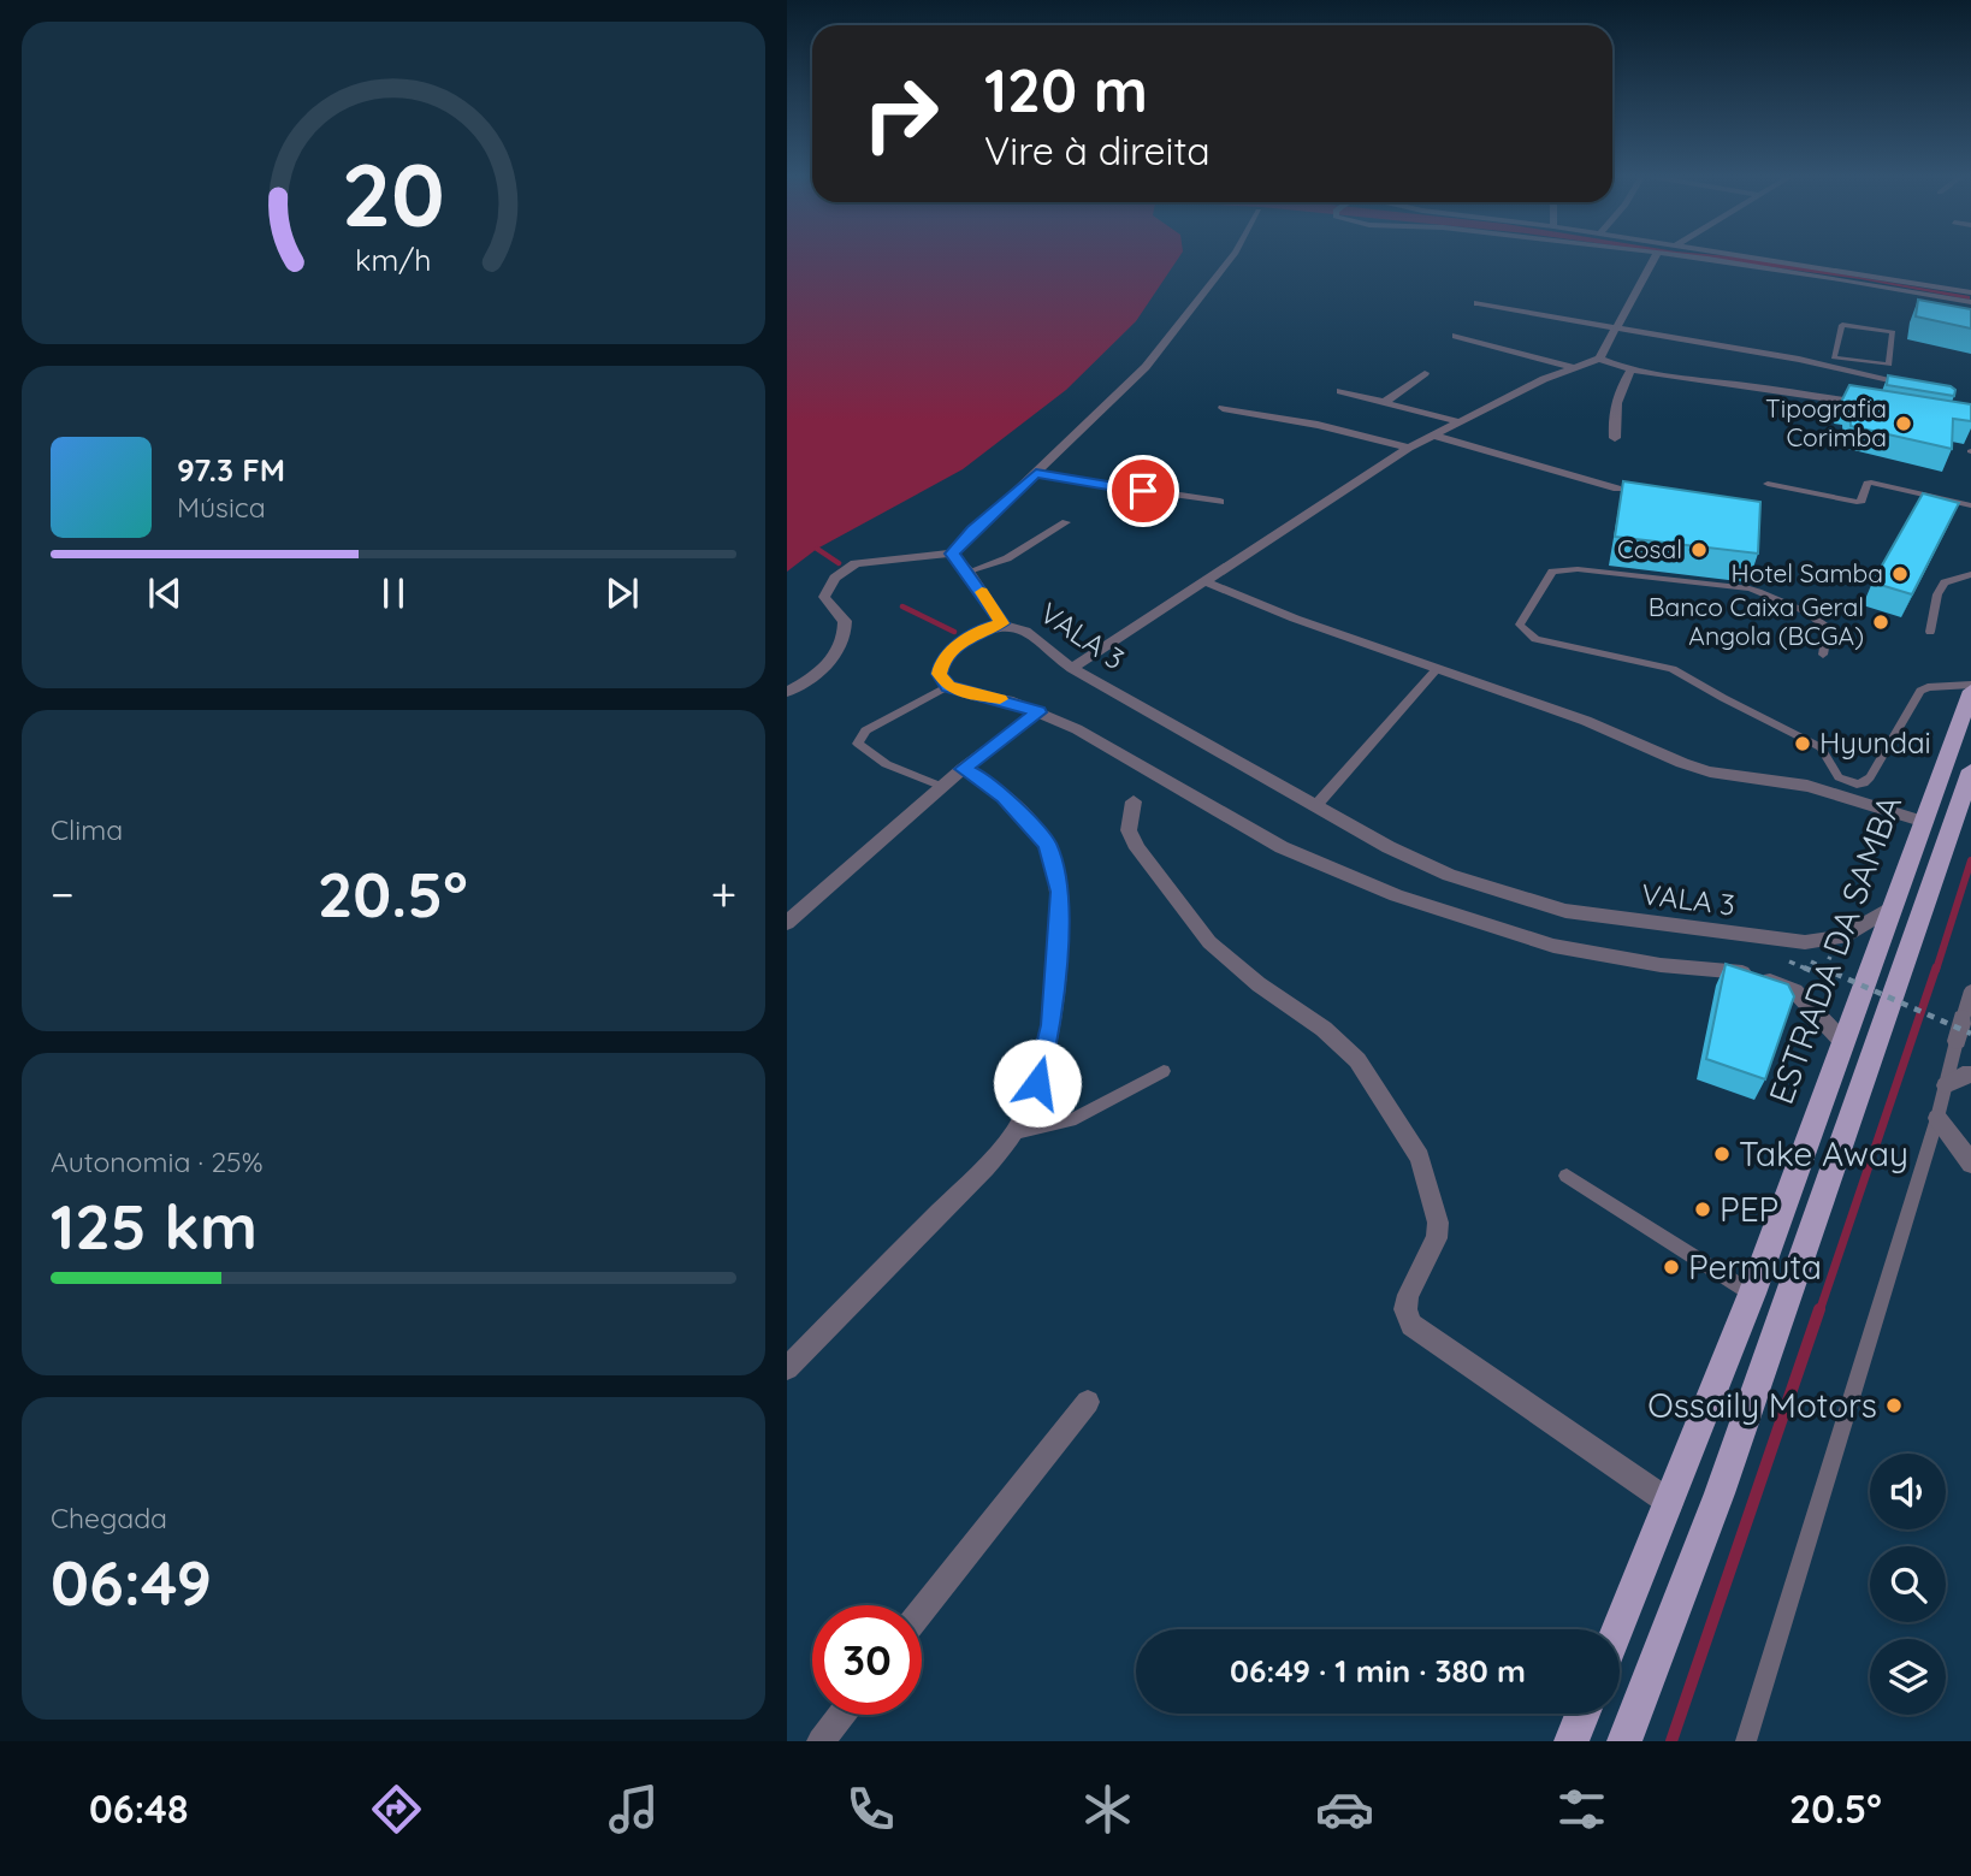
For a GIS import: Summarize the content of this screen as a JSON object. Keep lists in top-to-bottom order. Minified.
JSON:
{"streets":{"main road":["ESTRADA DA SAMBA"],"street":["VALA 3"]},"crossings":[["VALA 3","ESTRADA DA SAMBA"]],"places":["Tipografia Corimba","Cosal","Hotel Samba","Banco Caixa Geral Angola (BCGA)","Hyundai","Take Away","PEP","Permuta","Ossaily Motors"],"page":{"turn":["120 m","Vire à direita"],"song":["97.3 FM","Música"],"tile":["Clima",["Autonomia · 25%","125 km"],["Chegada","06:49"]],"heat":["−","20.5°","+"],"limit":"30","trip":"06:49 · 1 min · 380 m","tabs":["06:48","20.5°"],"gauge":["20","km/h"]}}
